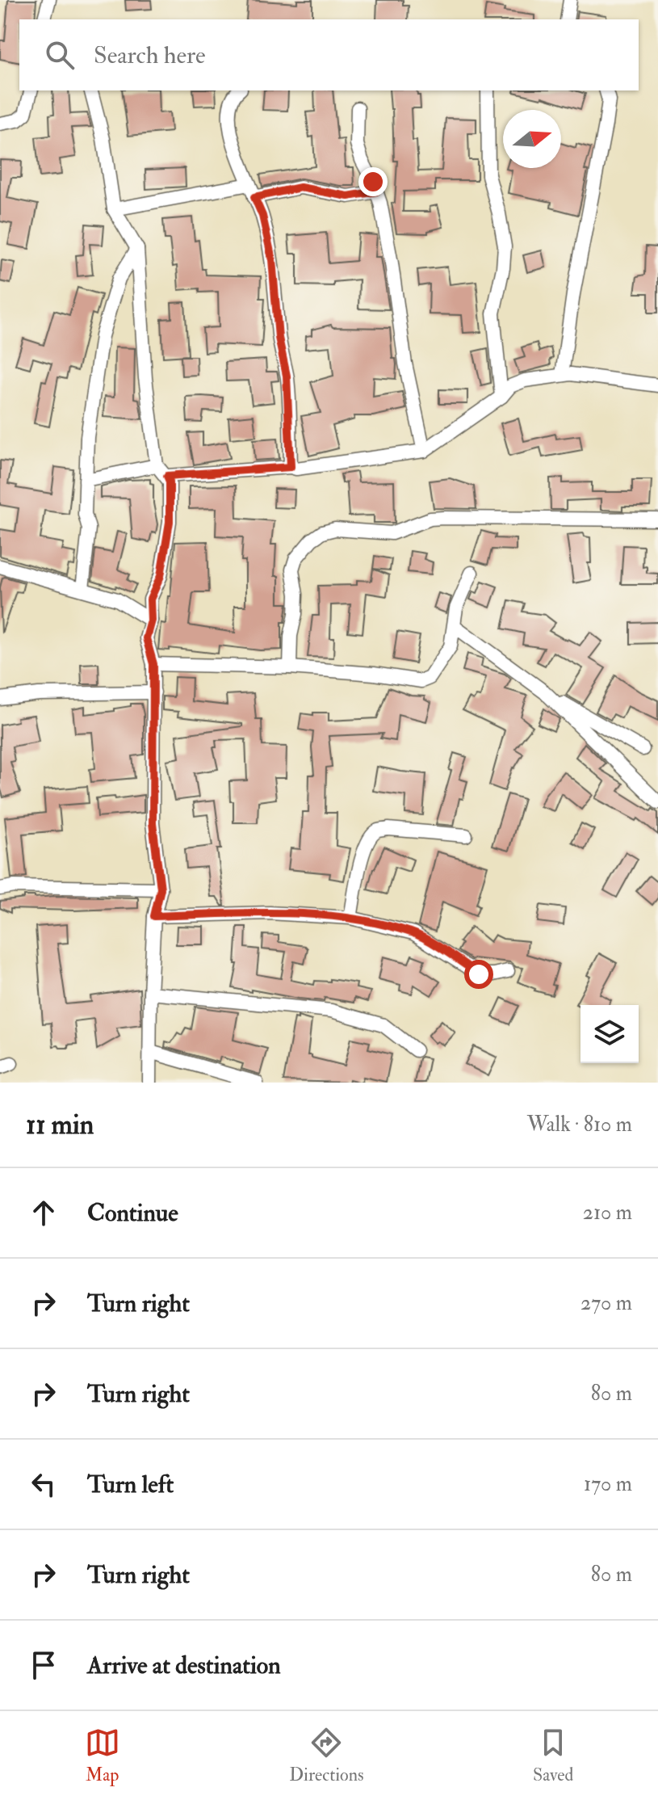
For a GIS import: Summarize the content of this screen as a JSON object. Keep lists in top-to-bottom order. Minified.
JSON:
{"north":"right","page":{"search":"Search here","heading":["11 min","Walk · 810 m"],"list":[["Continue","210 m"],["Turn right","270 m"],["Turn right","80 m"],["Turn left","170 m"],["Turn right","80 m"],"Arrive at destination"],"nav":["Map","Directions","Saved"]}}
